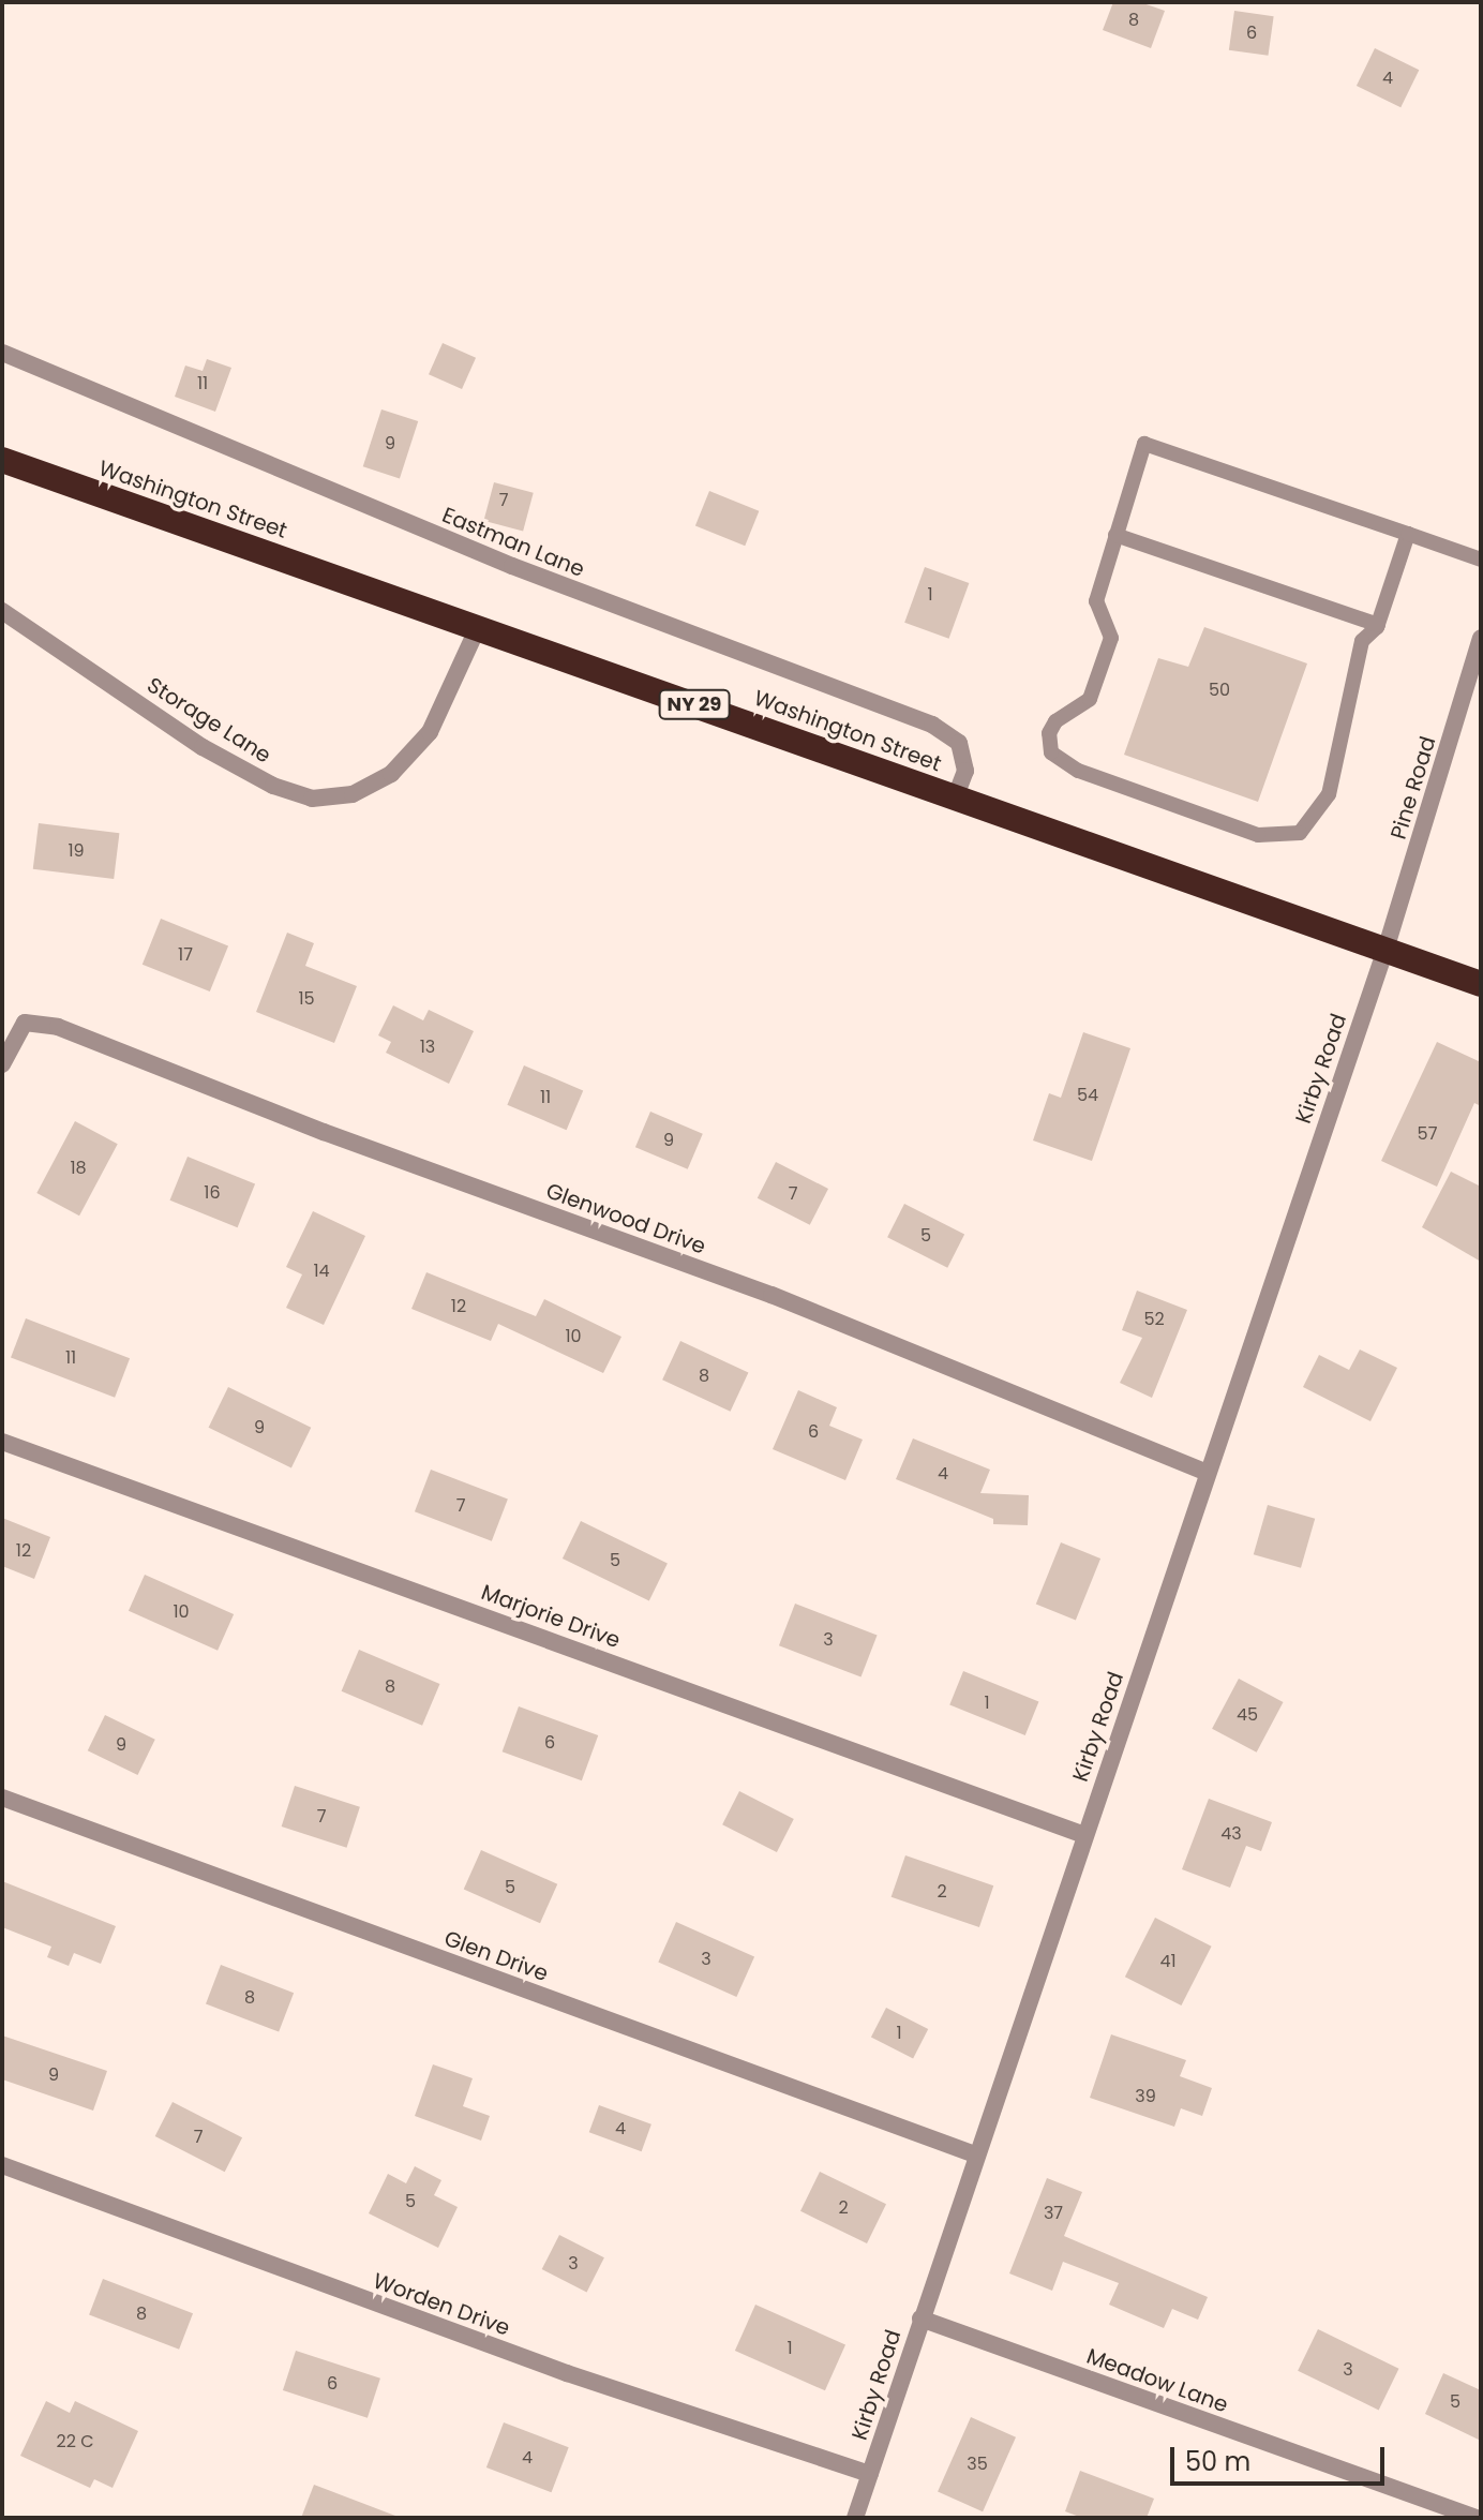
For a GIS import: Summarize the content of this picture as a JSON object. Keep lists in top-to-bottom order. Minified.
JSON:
{"streets":{"highway":["Washington Street","NY 29"],"street":["Eastman Lane","Storage Lane","Pine Road","Kirby Road","Glenwood Drive","Marjorie Drive","Glen Drive","Worden Drive","Meadow Lane"]},"crossings":[["Washington Street","Eastman Lane"],["Washington Street","Storage Lane"],["Washington Street","Pine Road"],["Washington Street","Kirby Road"],["Pine Road","Kirby Road"],["Kirby Road","Glenwood Drive"],["Kirby Road","Marjorie Drive"],["Kirby Road","Glen Drive"],["Kirby Road","Worden Drive"],["Kirby Road","Meadow Lane"]],"house_numbers":["8","6","4","11","9","7","1","50","19","17","15","13","54","11","57","9","18","16","7","5","14","12","52","10","11","8","9","6","4","7","12","5","10","3","8","1","45","6","9","7","43","5","2","3","41","8","1","9","39","4","7","5","2","37","3","8","1","3","6","5","22 C","4","35"],"scale_bar":"50 m"}
